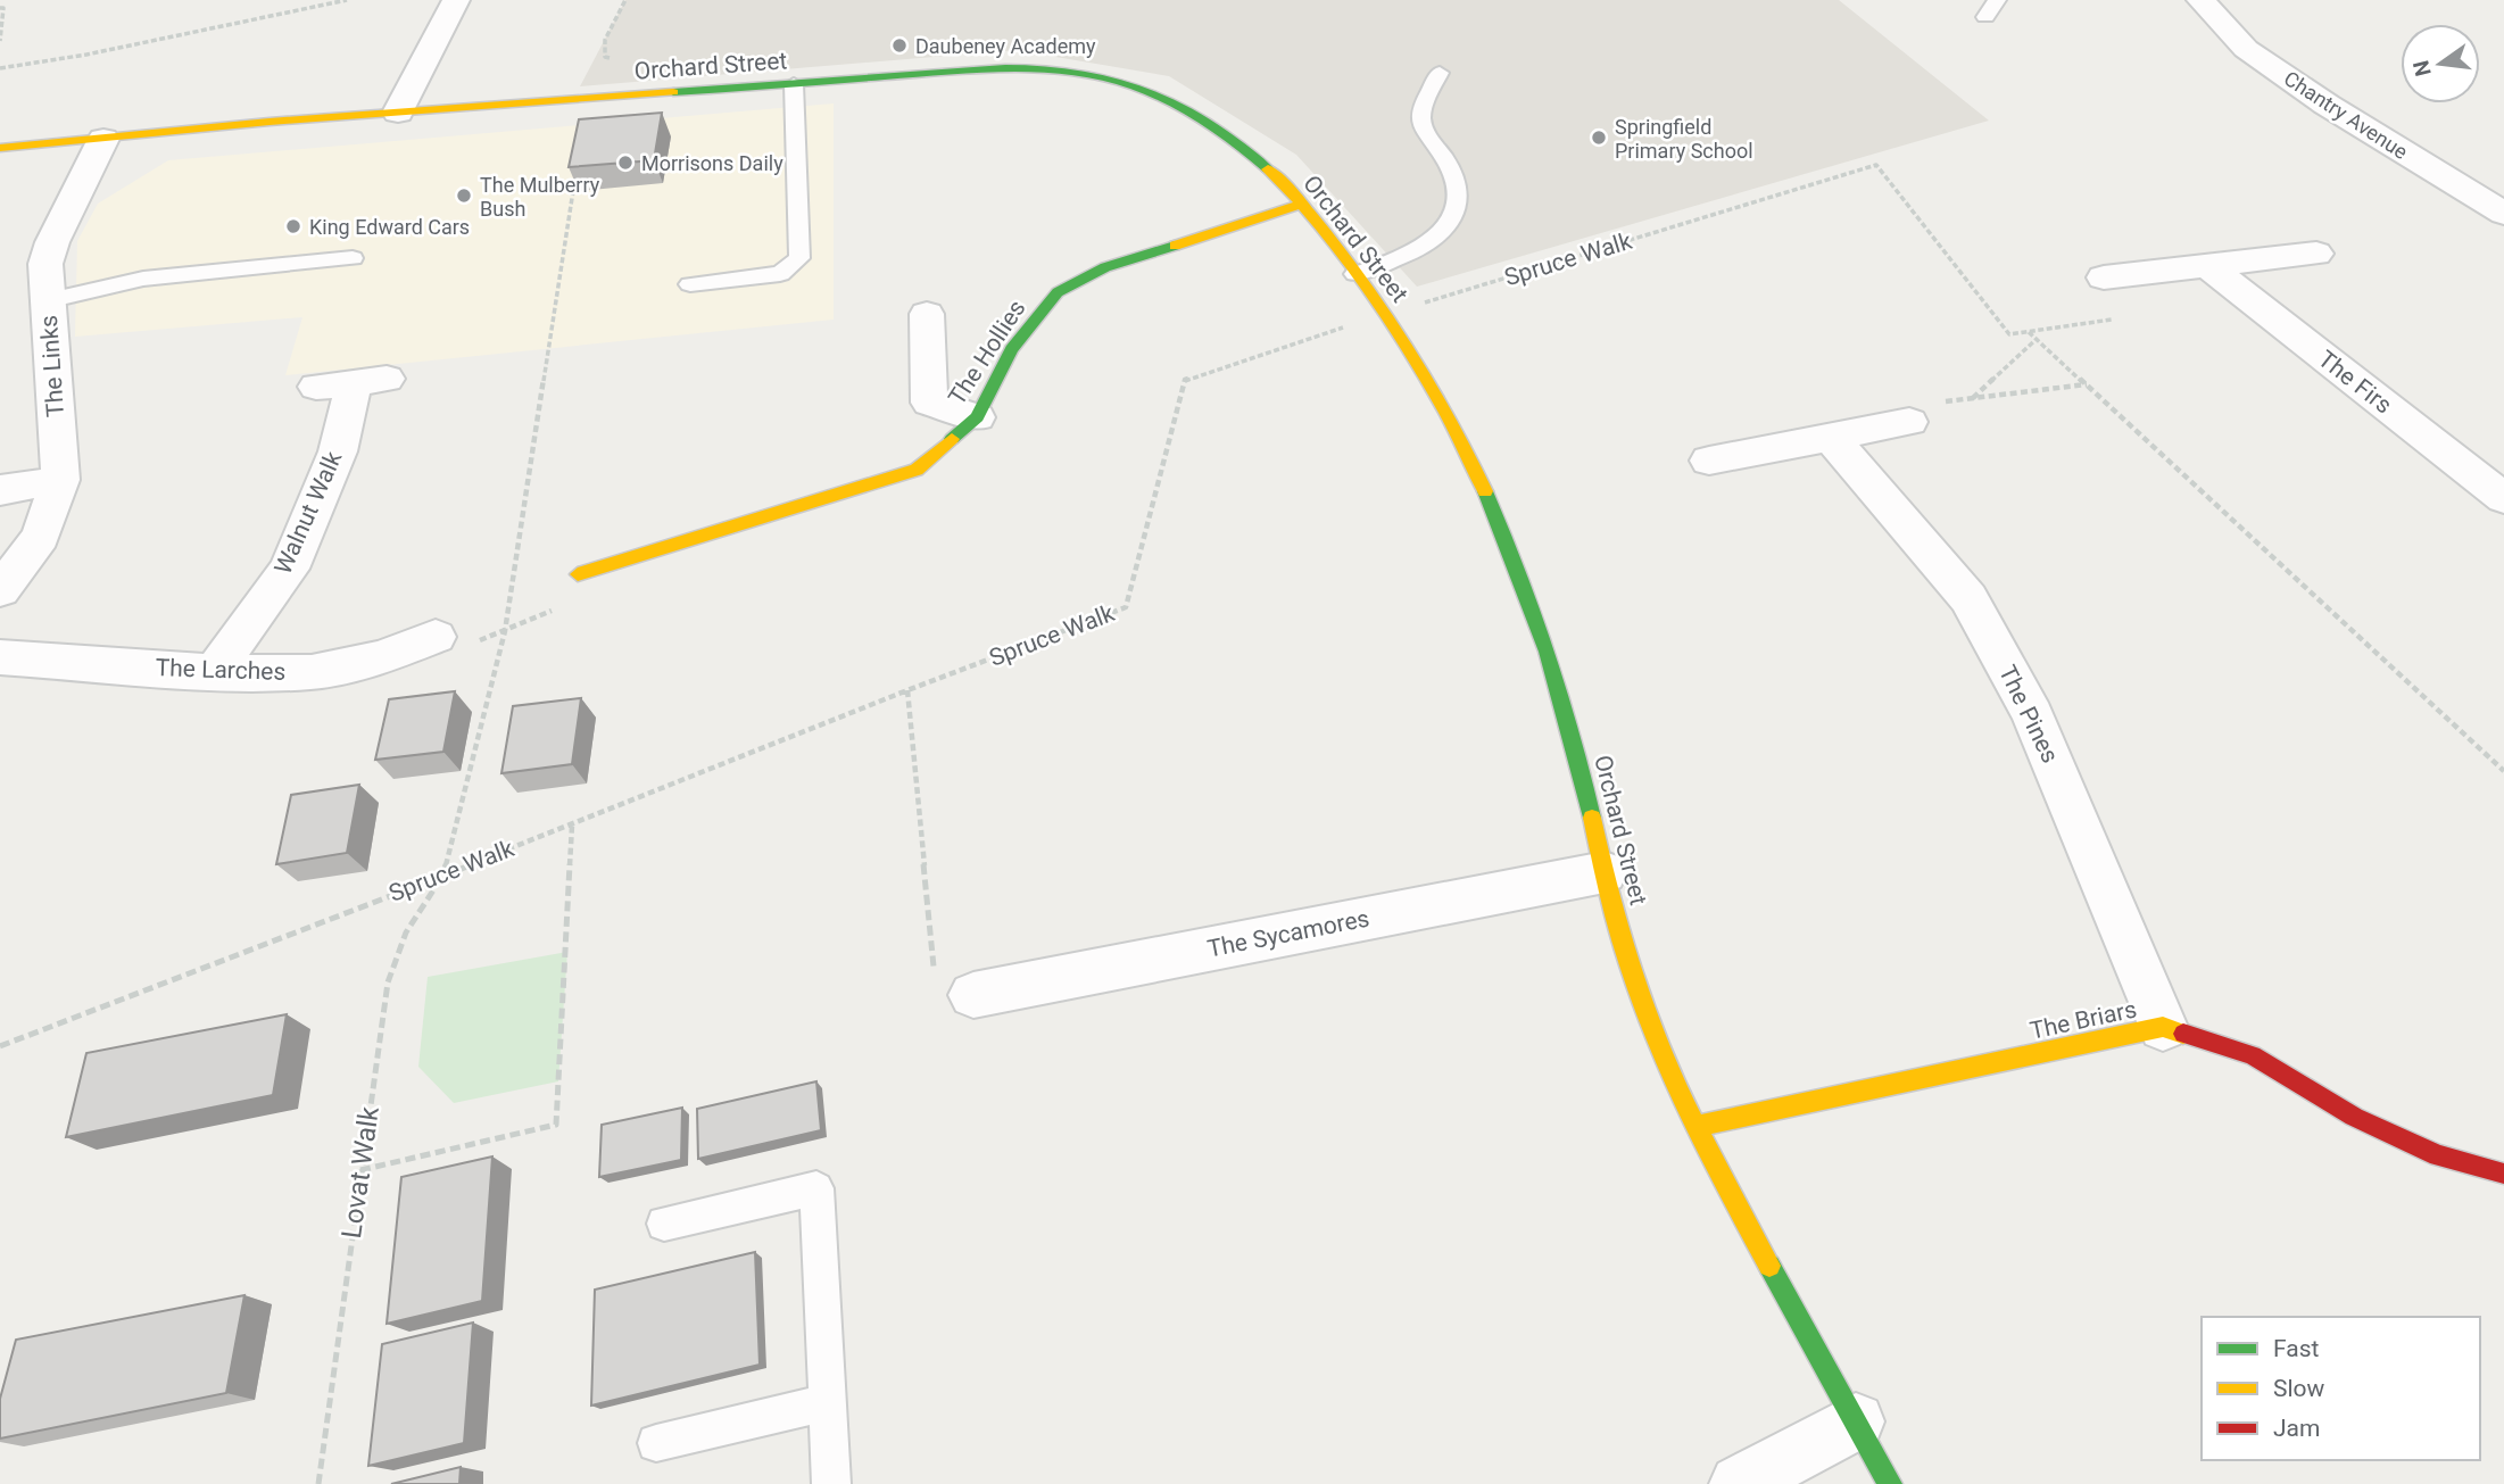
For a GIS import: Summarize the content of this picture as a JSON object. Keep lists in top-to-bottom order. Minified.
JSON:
{"streets":{"street":["Orchard Street","Chantry Avenue","The Hollies","The Links","The Firs","Walnut Walk","The Larches","The Pines","The Sycamores","The Briars"],"path":["Spruce Walk","Lovat Walk"]},"crossings":[["Orchard Street","Spruce Walk"],["Orchard Street","The Hollies"],["Orchard Street","The Links"],["Orchard Street","The Sycamores"],["Orchard Street","The Briars"],["Spruce Walk","Lovat Walk"],["Walnut Walk","The Larches"],["The Pines","The Briars"]],"places":["Daubeney Academy","Springfield Primary School","Morrisons Daily","The Mulberry Bush","King Edward Cars"],"legend":["Fast","Slow","Jam"],"north":"left"}
